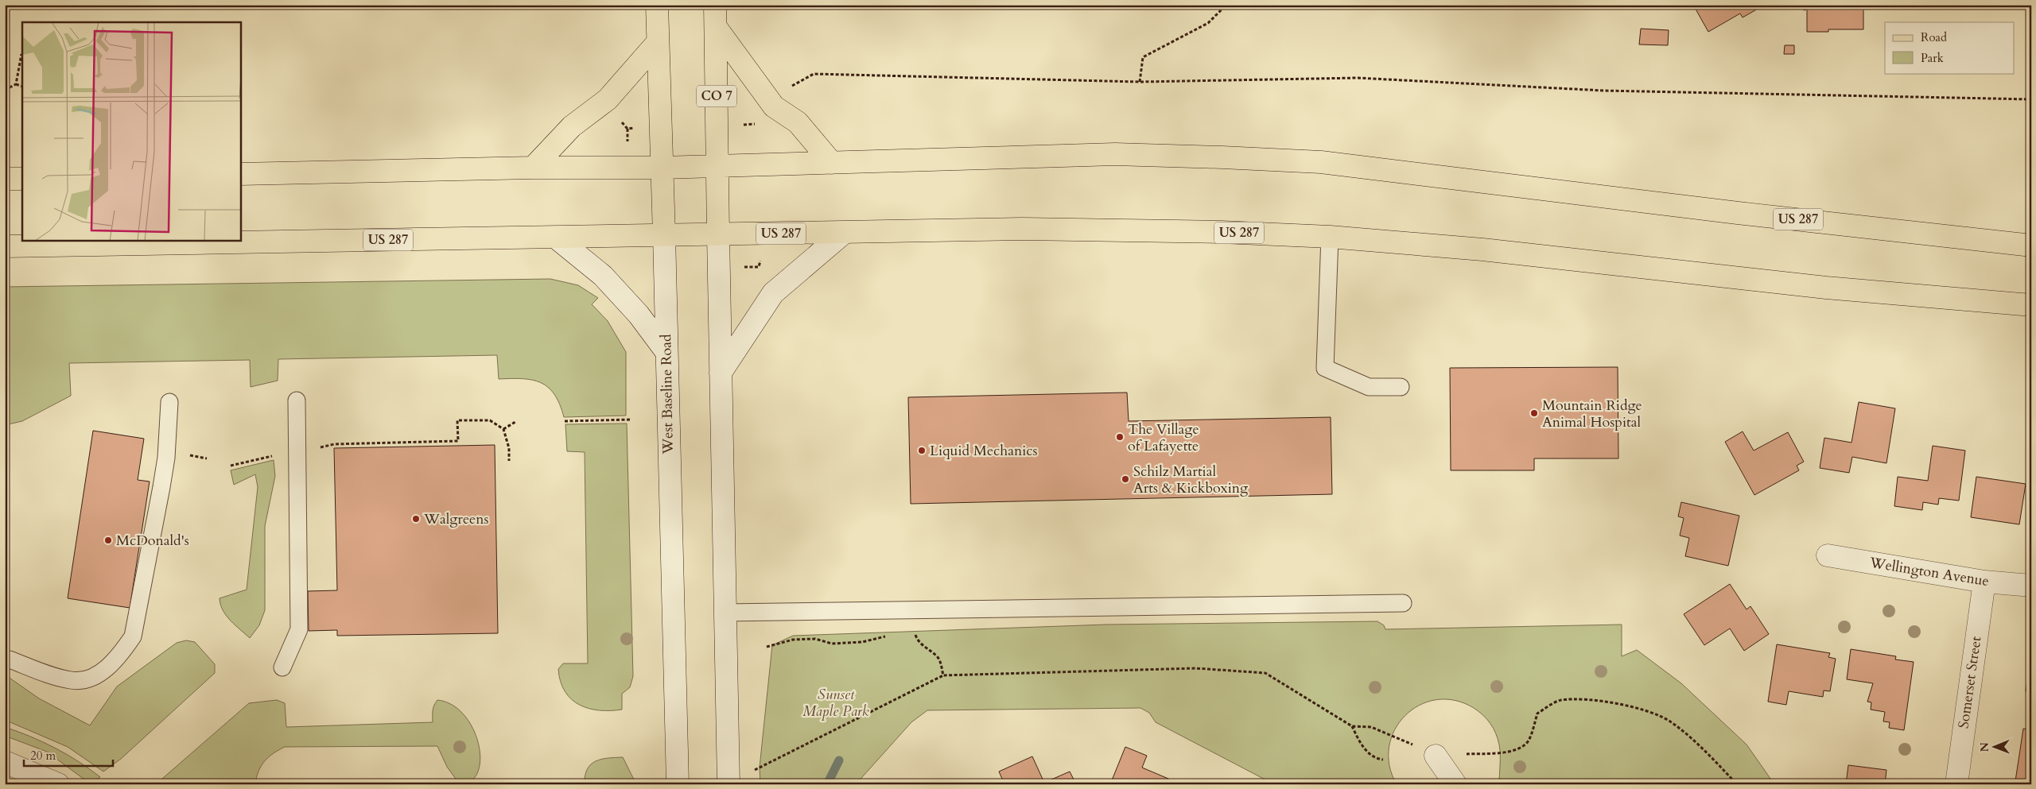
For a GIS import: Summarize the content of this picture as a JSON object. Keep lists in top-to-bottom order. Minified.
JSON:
{"streets":{"main road":["CO 7","US 287","West Baseline Road","Wellington Avenue","Somerset Street"]},"crossings":[["CO 7","US 287"],["US 287","West Baseline Road"],["Wellington Avenue","Somerset Street"]],"parks":["Sunset Maple Park"],"places":["Mountain Ridge Animal Hospital","The Village of Lafayette","Liquid Mechanics","Schilz Martial Arts & Kickboxing","Walgreens","McDonald's"],"legend":["Road","Park"],"scale_bar":"20 m","north":"left"}
